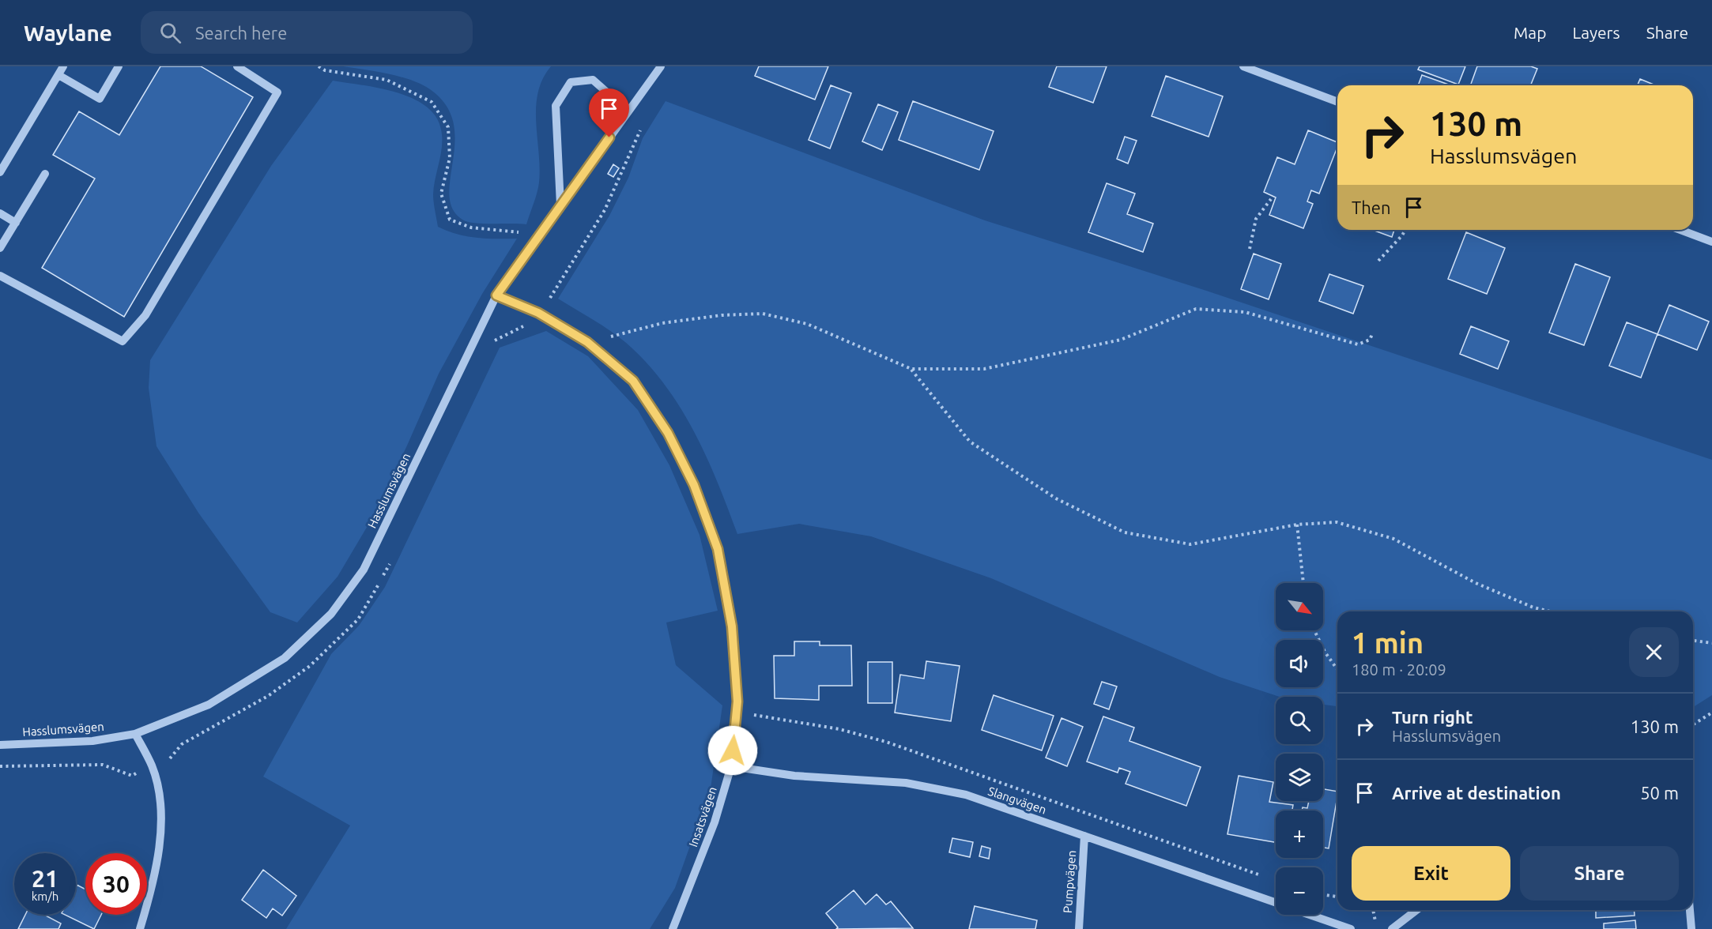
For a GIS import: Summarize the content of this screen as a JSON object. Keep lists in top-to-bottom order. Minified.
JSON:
{"streets":{"street":["Hasslumsvägen","Slangvägen","Insatsvägen","Pumpvägen"]},"crossings":[["Hasslumsvägen","Insatsvägen"],["Slangvägen","Insatsvägen"],["Slangvägen","Pumpvägen"]],"north":"bottom right","page":{"header":"Waylane","search":"Search here","nav":["Map","Layers","Share"],"turn":["130 m","Hasslumsvägen"],"then":"Then","map_buttons":["+","−"],"heading":["1 min","180 m · 20:09"],"list":[{"name":"Turn right","note":"Hasslumsvägen","value":"130 m"},{"name":"Arrive at destination","value":"50 m"}],"buttons":["Exit","Share"],"speed":"21 km/h","limit":"30"}}
